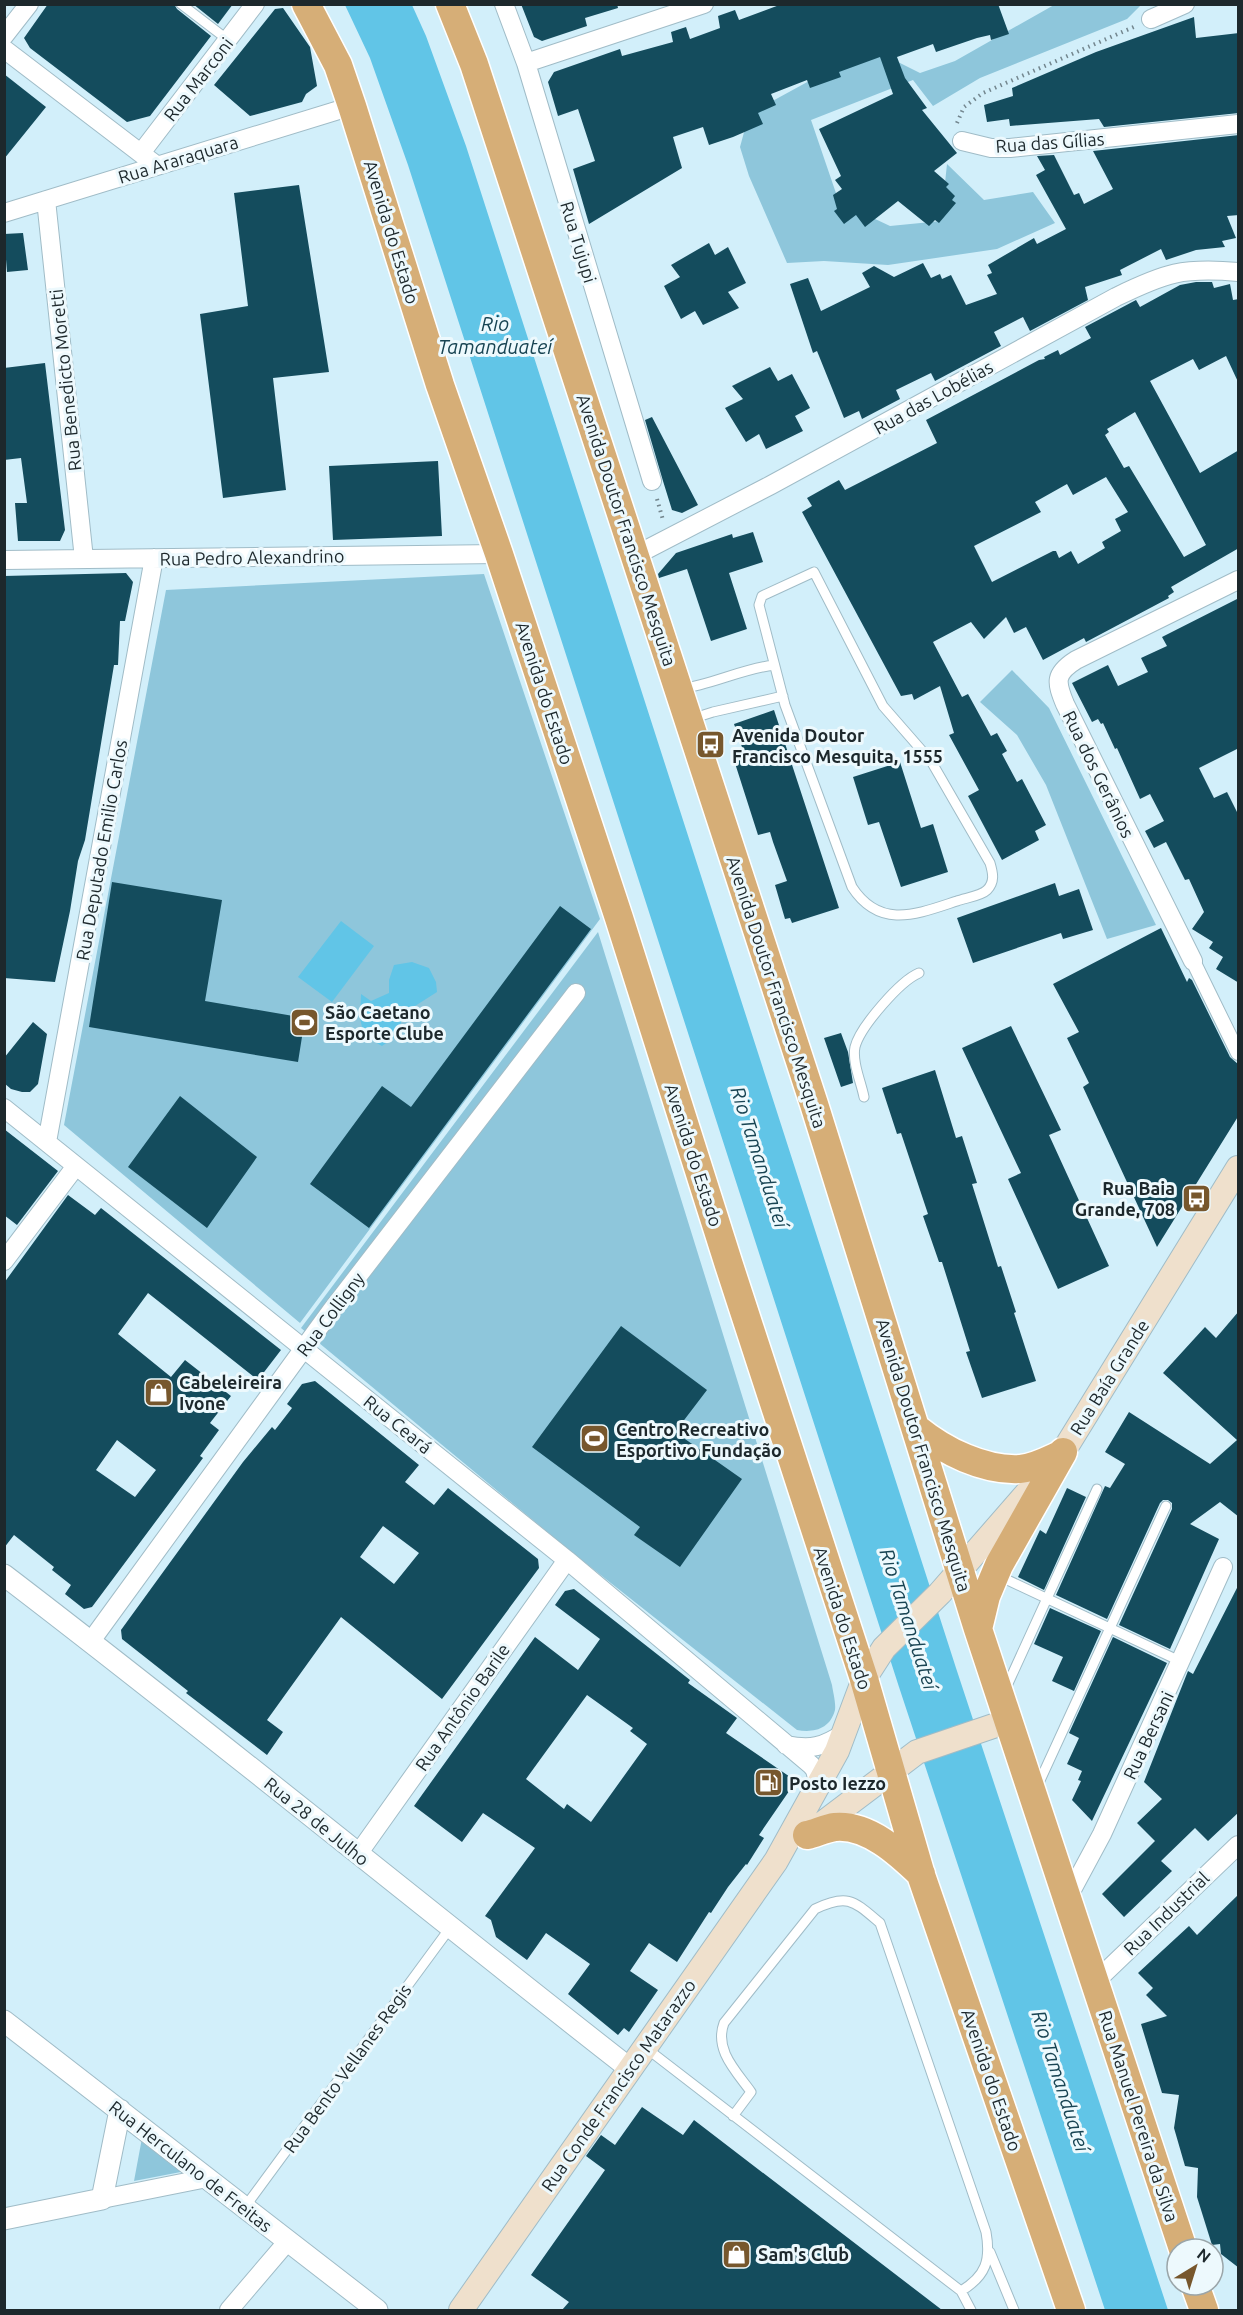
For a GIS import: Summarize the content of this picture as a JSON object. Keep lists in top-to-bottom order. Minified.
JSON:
{"streets":{"highway":["Avenida do Estado","Avenida Doutor Francisco Mesquita","Rua Manuel Pereira da Silva"],"main road":["Rua Baía Grande","Rua Conde Francisco Matarazzo"],"street":["Rua Marconi","Rua das Gílias","Rua Araraquara","Rua Tujupi","Rua Benedicto Moretti","Rua das Lobélias","Rua Pedro Alexandrino","Rua dos Gerânios","Rua Deputado Emilio Carlos","Rua Colligny","Rua Ceará","Rua Antônio Barile","Rua Bersani","Rua 28 de Julho","Rua Industrial","Rua Herculano de Freitas"],"lane":["Rua Bento Vellanes Regis"]},"crossings":[["Rua Araraquara","Avenida do Estado"],["Rua Araraquara","Rua Benedicto Moretti"],["Avenida do Estado","Rua Pedro Alexandrino"],["Avenida do Estado","Rua Conde Francisco Matarazzo"],["Rua Benedicto Moretti","Rua Pedro Alexandrino"],["Rua das Lobélias","Avenida Doutor Francisco Mesquita"],["Avenida Doutor Francisco Mesquita","Rua Baía Grande"],["Avenida Doutor Francisco Mesquita","Rua Bersani"],["Avenida Doutor Francisco Mesquita","Rua Industrial"],["Avenida Doutor Francisco Mesquita","Rua Conde Francisco Matarazzo"],["Avenida Doutor Francisco Mesquita","Rua Manuel Pereira da Silva"],["Rua Pedro Alexandrino","Rua Deputado Emilio Carlos"],["Rua Deputado Emilio Carlos","Rua Ceará"],["Rua Colligny","Rua Ceará"],["Rua Colligny","Rua 28 de Julho"],["Rua Baía Grande","Rua Conde Francisco Matarazzo"],["Rua Ceará","Rua Antônio Barile"],["Rua Ceará","Rua Conde Francisco Matarazzo"],["Rua Antônio Barile","Rua 28 de Julho"],["Rua 28 de Julho","Rua Bento Vellanes Regis"],["Rua 28 de Julho","Rua Conde Francisco Matarazzo"],["Rua Industrial","Rua Manuel Pereira da Silva"],["Rua Bento Vellanes Regis","Rua Herculano de Freitas"]],"water":["Rio Tamanduateí"],"places":{"bus stop":["Avenida Doutor Francisco Mesquita, 1555","Rua Baia Grande, 708"],"sports":["São Caetano Esporte Clube","Centro Recreativo Esportivo Fundação"],"shop":["Cabeleireira Ivone","Sam's Club"],"fuel station":["Posto Iezzo"]},"north":"top right"}
